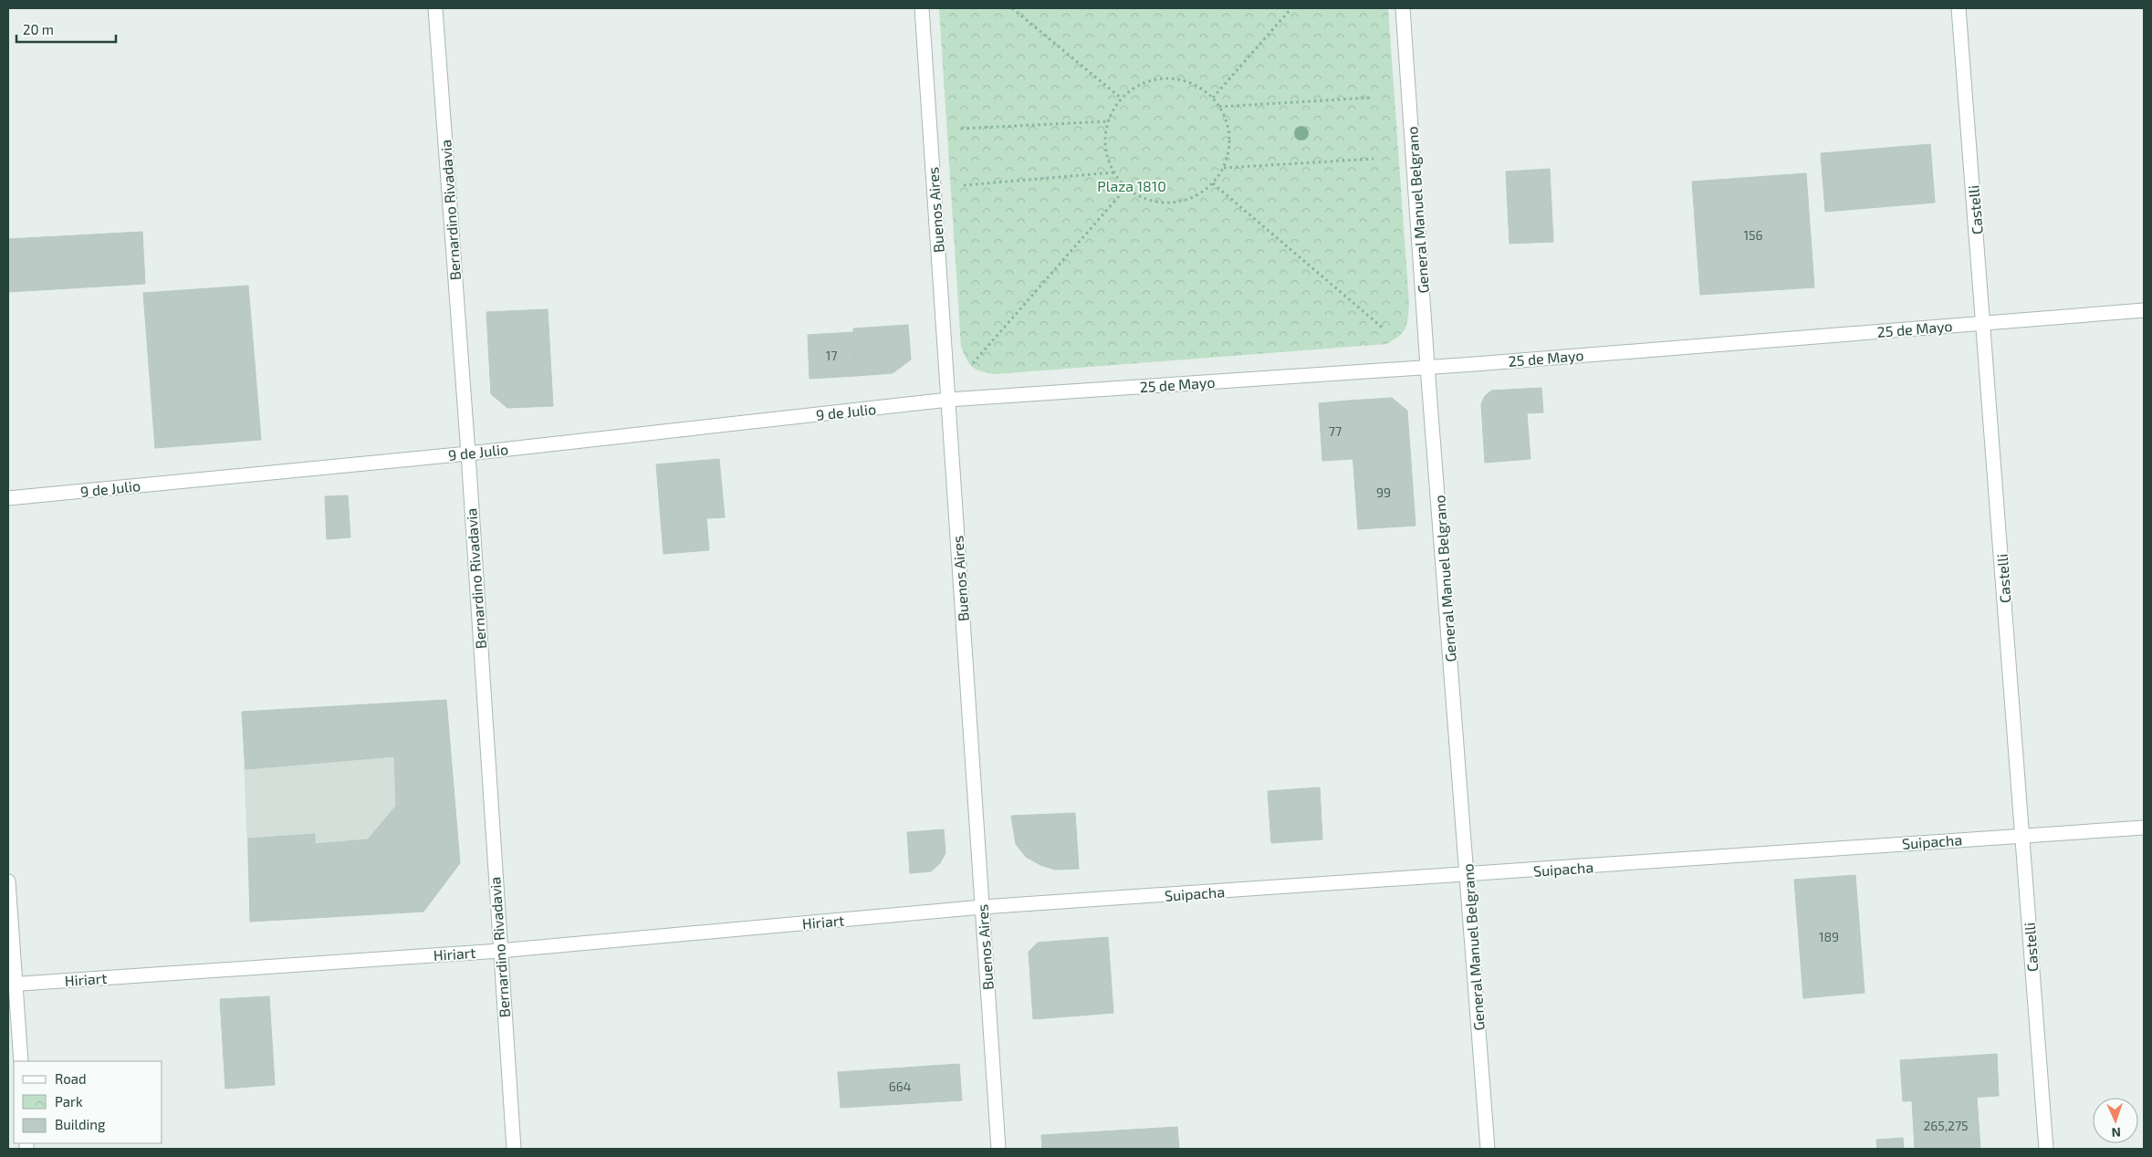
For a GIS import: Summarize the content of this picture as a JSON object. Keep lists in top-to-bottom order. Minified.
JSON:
{"streets":{"street":["Bernardino Rivadavia","Buenos Aires","General Manuel Belgrano","Castelli","25 de Mayo","9 de Julio","Suipacha","Hiriart"]},"crossings":[["Bernardino Rivadavia","9 de Julio"],["Bernardino Rivadavia","Hiriart"],["Buenos Aires","25 de Mayo"],["Buenos Aires","9 de Julio"],["Buenos Aires","Suipacha"],["Buenos Aires","Hiriart"],["General Manuel Belgrano","25 de Mayo"],["General Manuel Belgrano","Suipacha"],["Castelli","25 de Mayo"],["Castelli","Suipacha"],["25 de Mayo","9 de Julio"],["Suipacha","Hiriart"]],"parks":["Plaza 1810"],"house_numbers":["156","17","77","99","189","664","265,275"],"legend":["Road","Park","Building"],"scale_bar":"20 m","north":"bottom"}
